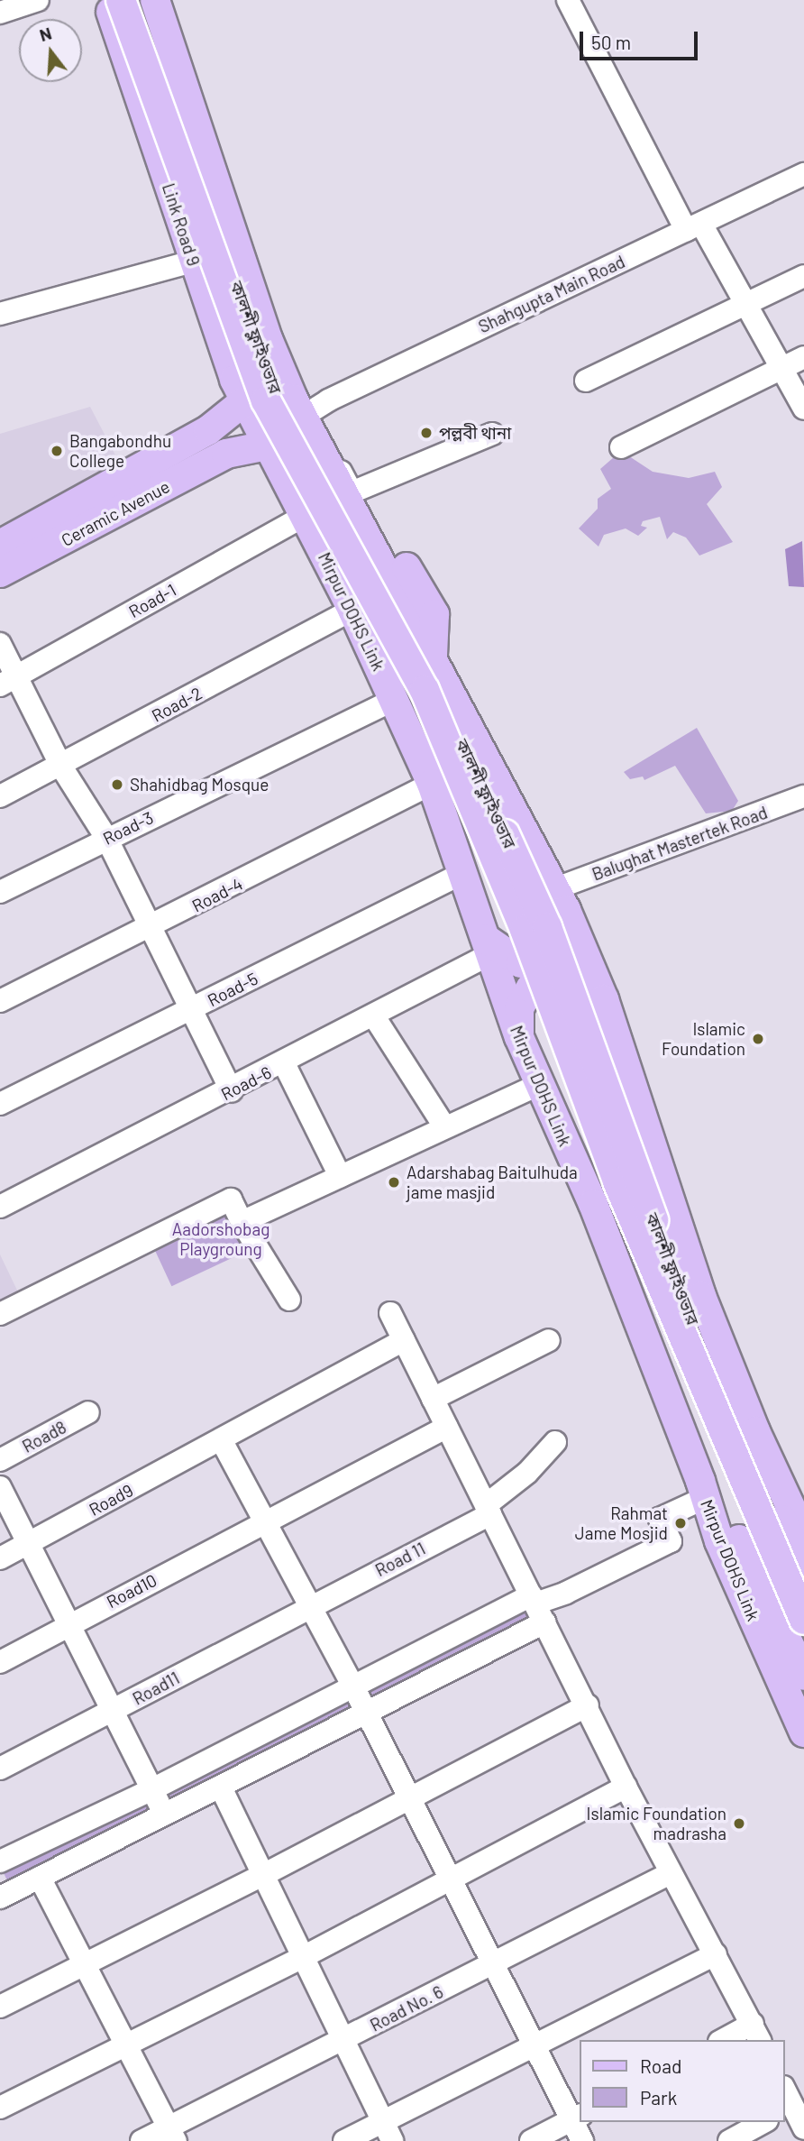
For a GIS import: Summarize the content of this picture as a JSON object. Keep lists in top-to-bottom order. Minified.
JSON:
{"streets":{"main road":["Link Road 9","কালশী ফ্লাইওভার","Ceramic Avenue","Mirpur DOHS Link"],"street":["Shahgupta Main Road","Road-1","Road-2","Road-3","Balughat Mastertek Road","Road-4","Road-5","Road-6","Road8","Road9","Road 11","Road10","Road11","Road No. 6"]},"crossings":[["Link Road 9","Ceramic Avenue"],["Link Road 9","Mirpur DOHS Link"],["Ceramic Avenue","Mirpur DOHS Link"],["Road-1","Mirpur DOHS Link"],["Mirpur DOHS Link","Road-2"],["Mirpur DOHS Link","Road-3"],["Mirpur DOHS Link","Road-4"],["Mirpur DOHS Link","Road-5"],["Mirpur DOHS Link","Road-6"],["Road 11","Road11"]],"parks":["Aadorshobag Playgroung"],"places":["পল্লবী থানা","Bangabondhu College","Shahidbag Mosque","Islamic Foundation","Adarshabag Baitulhuda jame masjid","Rahmat Jame Mosjid","Islamic Foundation madrasha"],"legend":["Road","Park"],"scale_bar":"50 m","north":"top"}
